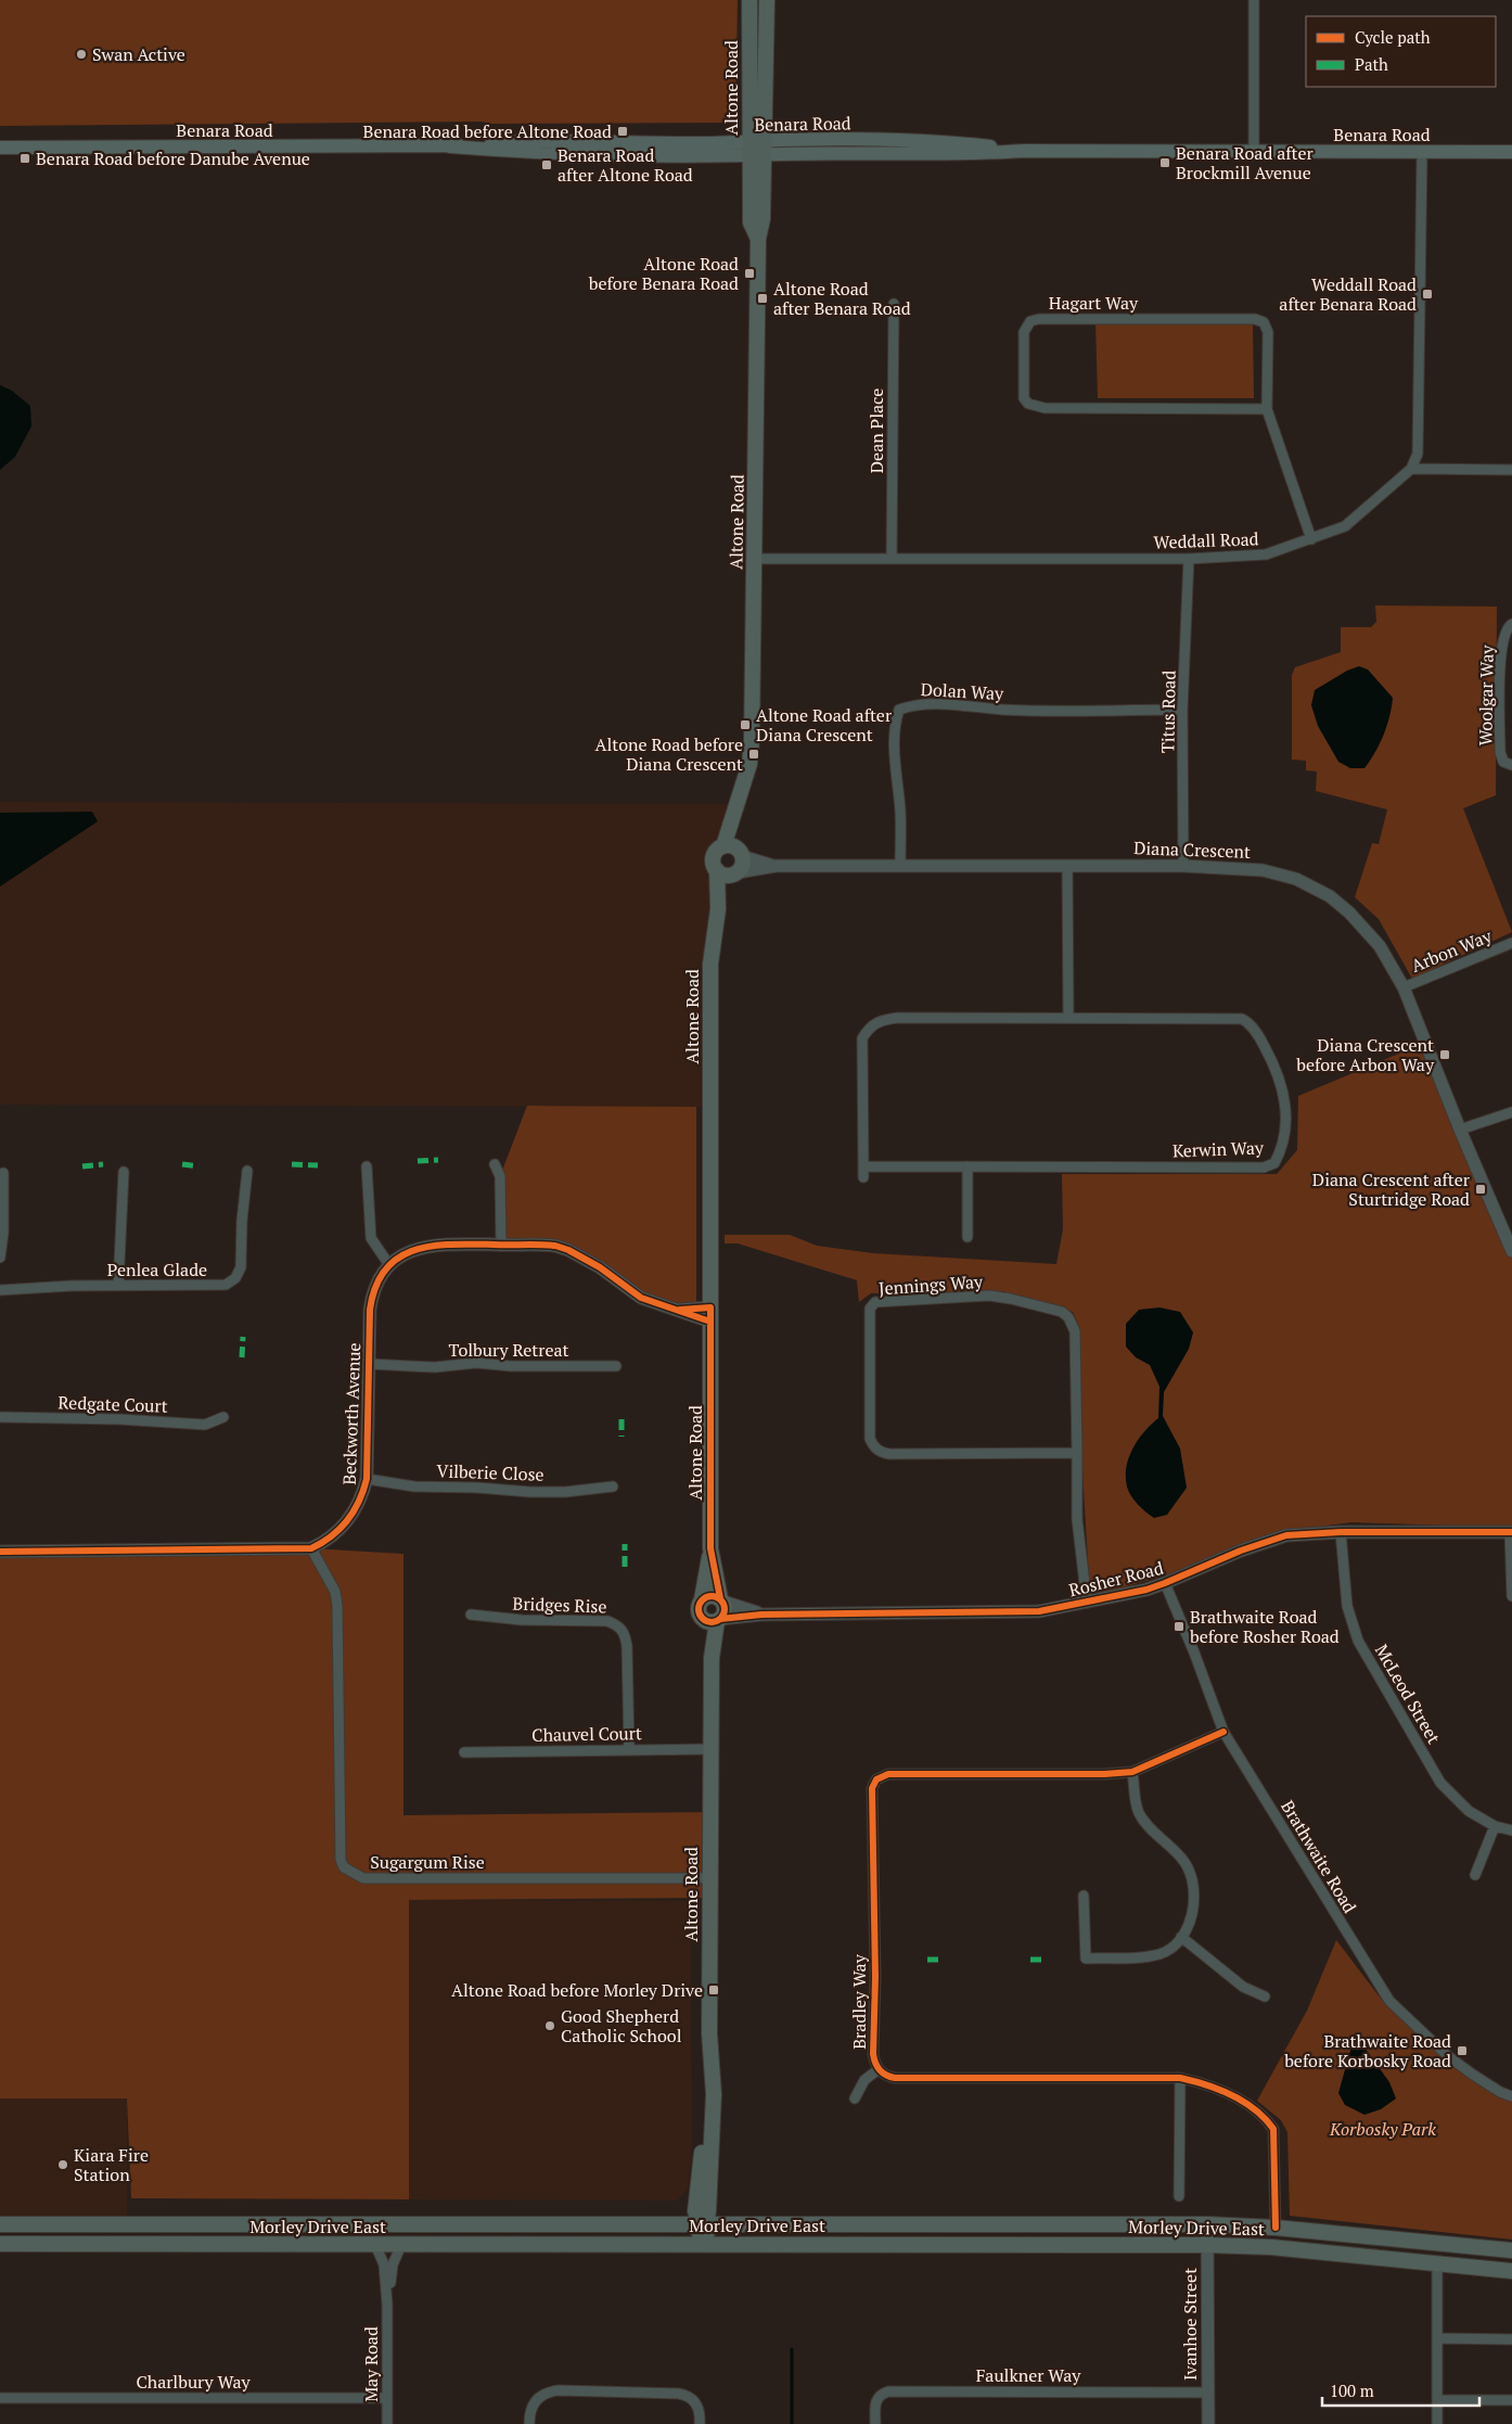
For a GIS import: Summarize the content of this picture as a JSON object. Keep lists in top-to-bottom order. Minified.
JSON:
{"streets":{"main road":["Altone Road","Benara Road","Morley Drive East"],"street":["Hagart Way","Dean Place","Weddall Road","Dolan Way","Woolgar Way","Titus Road","Diana Crescent","Arbon Way","Kerwin Way","Penlea Glade","Jennings Way","Tolbury Retreat","Redgate Court","Beckworth Avenue","Vilberie Close","Rosher Road","Bridges Rise","McLeod Street","Chauvel Court","Brathwaite Road","Sugargum Rise","Bradley Way","Ivanhoe Street","May Road","Faulkner Way","Charlbury Way"]},"crossings":[["Altone Road","Benara Road"],["Altone Road","Weddall Road"],["Altone Road","Diana Crescent"],["Altone Road","Beckworth Avenue"],["Altone Road","Rosher Road"],["Altone Road","Chauvel Court"],["Altone Road","Sugargum Rise"],["Altone Road","Morley Drive East"],["Hagart Way","Weddall Road"],["Dean Place","Weddall Road"],["Weddall Road","Titus Road"],["Dolan Way","Titus Road"],["Dolan Way","Diana Crescent"],["Titus Road","Diana Crescent"],["Diana Crescent","Arbon Way"],["Jennings Way","Rosher Road"],["Tolbury Retreat","Beckworth Avenue"],["Beckworth Avenue","Vilberie Close"],["Beckworth Avenue","Sugargum Rise"],["Rosher Road","McLeod Street"],["Rosher Road","Brathwaite Road"],["Bridges Rise","Chauvel Court"],["Brathwaite Road","Bradley Way"],["Bradley Way","Morley Drive East"],["Morley Drive East","Ivanhoe Street"],["Morley Drive East","May Road"],["Ivanhoe Street","Faulkner Way"],["May Road","Charlbury Way"]],"parks":["Korbosky Park"],"places":{"other":["Swan Active","Good Shepherd Catholic School","Kiara Fire Station"],"transit":["Benara Road before Altone Road","Benara Road before Danube Avenue","Benara Road after Brockmill Avenue","Benara Road after Altone Road","Altone Road before Benara Road","Weddall Road after Benara Road","Altone Road after Benara Road","Altone Road after Diana Crescent","Altone Road before Diana Crescent","Diana Crescent before Arbon Way","Diana Crescent after Sturtridge Road","Brathwaite Road before Rosher Road","Altone Road before Morley Drive","Brathwaite Road before Korbosky Road"]},"legend":["Cycle path","Path"],"scale_bar":"100 m"}
